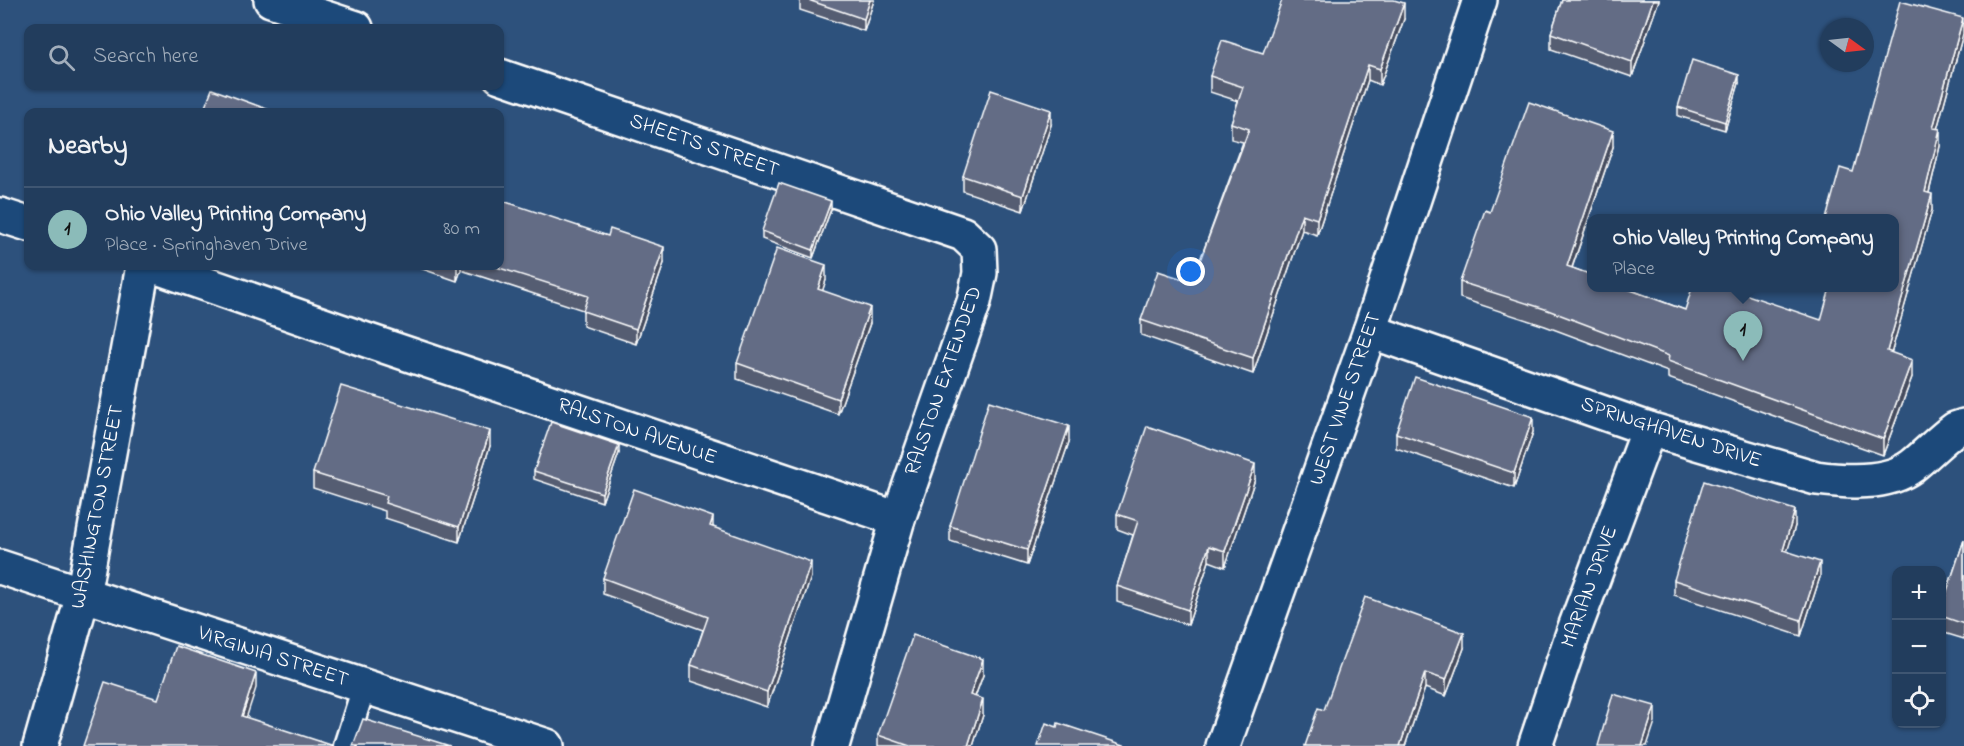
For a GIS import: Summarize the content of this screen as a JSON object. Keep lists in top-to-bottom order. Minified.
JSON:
{"streets":{"street":["SHEETS STREET","RALSTON EXTENDED","WEST VINE STREET","RALSTON AVENUE","SPRINGHAVEN DRIVE","WASHINGTON STREET","MARIAN DRIVE","VIRGINIA STREET"]},"crossings":[["SHEETS STREET","RALSTON EXTENDED"],["RALSTON EXTENDED","RALSTON AVENUE"],["WEST VINE STREET","SPRINGHAVEN DRIVE"],["SPRINGHAVEN DRIVE","MARIAN DRIVE"],["WASHINGTON STREET","VIRGINIA STREET"]],"north":"right","page":{"search":"Search here","heading":"Nearby","list":[{"mark":"1","name":"Ohio Valley Printing Company","note":"Place · Springhaven Drive","value":"80 m"}],"popup":["Ohio Valley Printing Company","Place"],"pins":"1","map_buttons":["+","−"]}}
